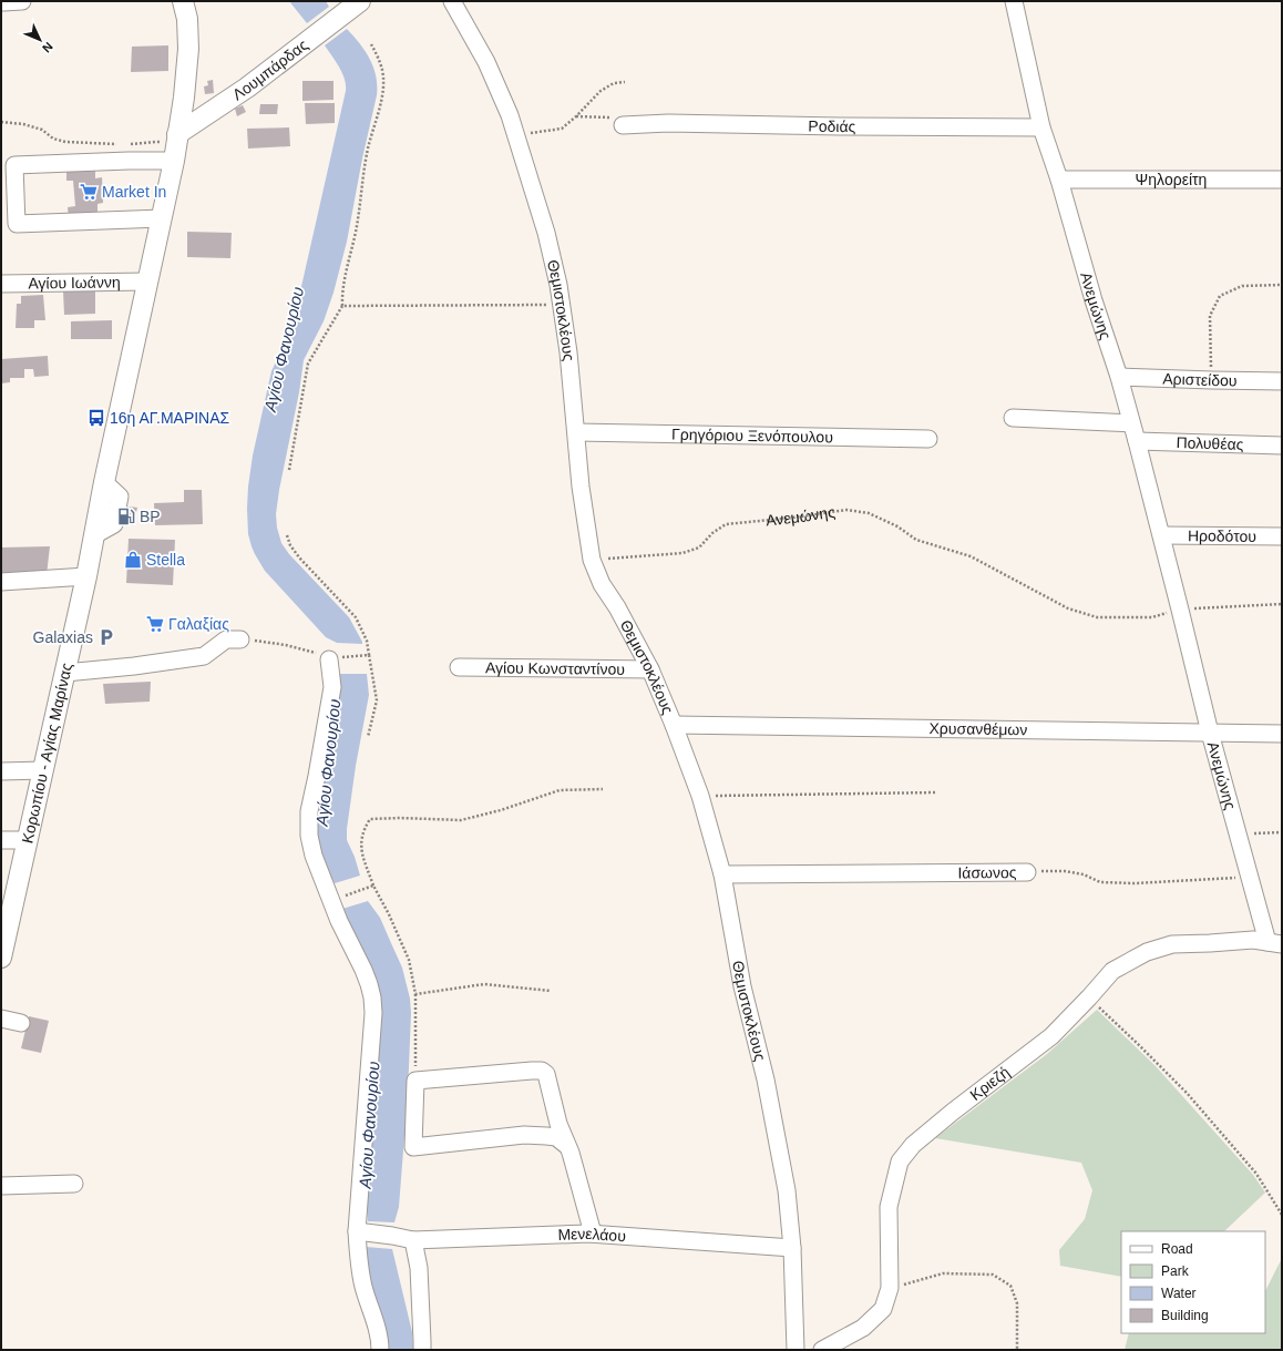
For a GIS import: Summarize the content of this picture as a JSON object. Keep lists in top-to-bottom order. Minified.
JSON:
{"streets":{"main road":["Λουμπάρδας","Κορωπίου - Αγίας Μαρίνας"],"street":["Ροδιάς","Ψηλορείτη","Αγίου Ιωάννη","Ανεμώνης","Θεμιστοκλέους","Αριστείδου","Γρηγόριου Ξενόπουλου","Πολυθέας","Ηροδότου","Αγίου Κωνσταντίνου","Χρυσανθέμων","Ιάσωνος","Κριεζή","Μενελάου"]},"crossings":[["Λουμπάρδας","Κορωπίου - Αγίας Μαρίνας"],["Ροδιάς","Ανεμώνης"],["Ψηλορείτη","Ανεμώνης"],["Αγίου Ιωάννη","Κορωπίου - Αγίας Μαρίνας"],["Ανεμώνης","Θεμιστοκλέους"],["Ανεμώνης","Αριστείδου"],["Ανεμώνης","Πολυθέας"],["Ανεμώνης","Ηροδότου"],["Ανεμώνης","Χρυσανθέμων"],["Ανεμώνης","Ιάσωνος"],["Ανεμώνης","Κριεζή"],["Θεμιστοκλέους","Γρηγόριου Ξενόπουλου"],["Θεμιστοκλέους","Αγίου Κωνσταντίνου"],["Θεμιστοκλέους","Χρυσανθέμων"],["Θεμιστοκλέους","Ιάσωνος"],["Θεμιστοκλέους","Μενελάου"]],"water":["Αγίου Φανουρίου"],"places":{"supermarket":["Market In","Γαλαξίας"],"bus stop":["16η ΑΓ.ΜΑΡΙΝΑΣ"],"fuel station":["BP"],"shop":["Stella"],"parking":["Galaxias"]},"legend":["Road","Park","Water","Building"],"north":"bottom right"}
